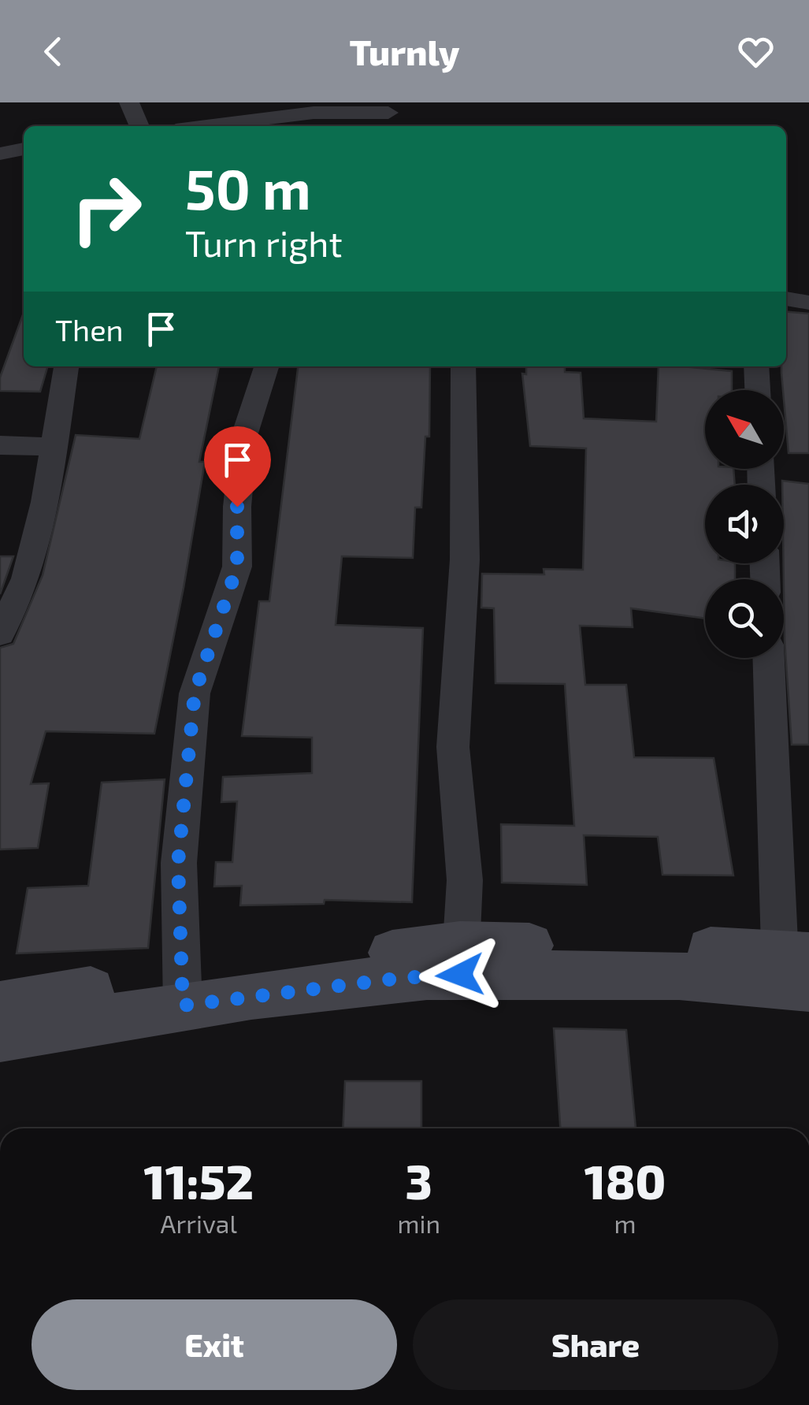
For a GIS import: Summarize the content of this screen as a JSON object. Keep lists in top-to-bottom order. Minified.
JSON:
{"north":"top left","page":{"header":"Turnly","turn":["50 m","Turn right"],"then":"Then","eta":["11:52","Arrival","3","min","180","m"],"buttons":["Exit","Share"]}}
